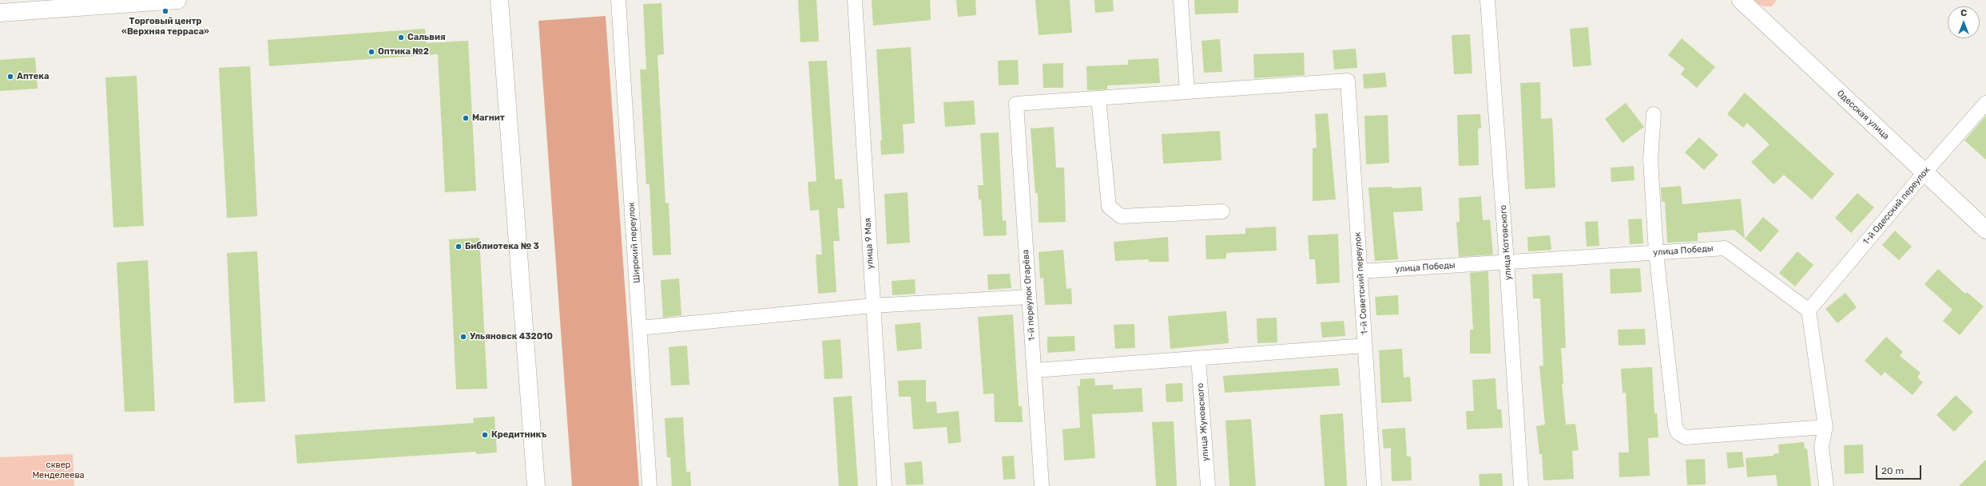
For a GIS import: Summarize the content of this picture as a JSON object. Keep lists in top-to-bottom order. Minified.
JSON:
{"streets":{"main road":["Одесская улица"],"street":["1-й Одесский переулок","Широкий переулок","улица Котовского","улица 9 Мая","улица Победы","1-й Советский переулок","1-й переулок Огарёва","улица Жуковского"]},"crossings":[["Одесская улица","1-й Одесский переулок"],["1-й Одесский переулок","улица Победы"],["улица Котовского","улица Победы"],["улица Победы","1-й Советский переулок"]],"parks":["сквер Менделеева"],"places":["Торговый центр «Верхняя терраса»","Сальвия","Оптика №2","Аптека","Магнит","Библиотека № 3","Ульяновск 432010","Кредитникъ"],"scale_bar":"20 m","north":"top"}
